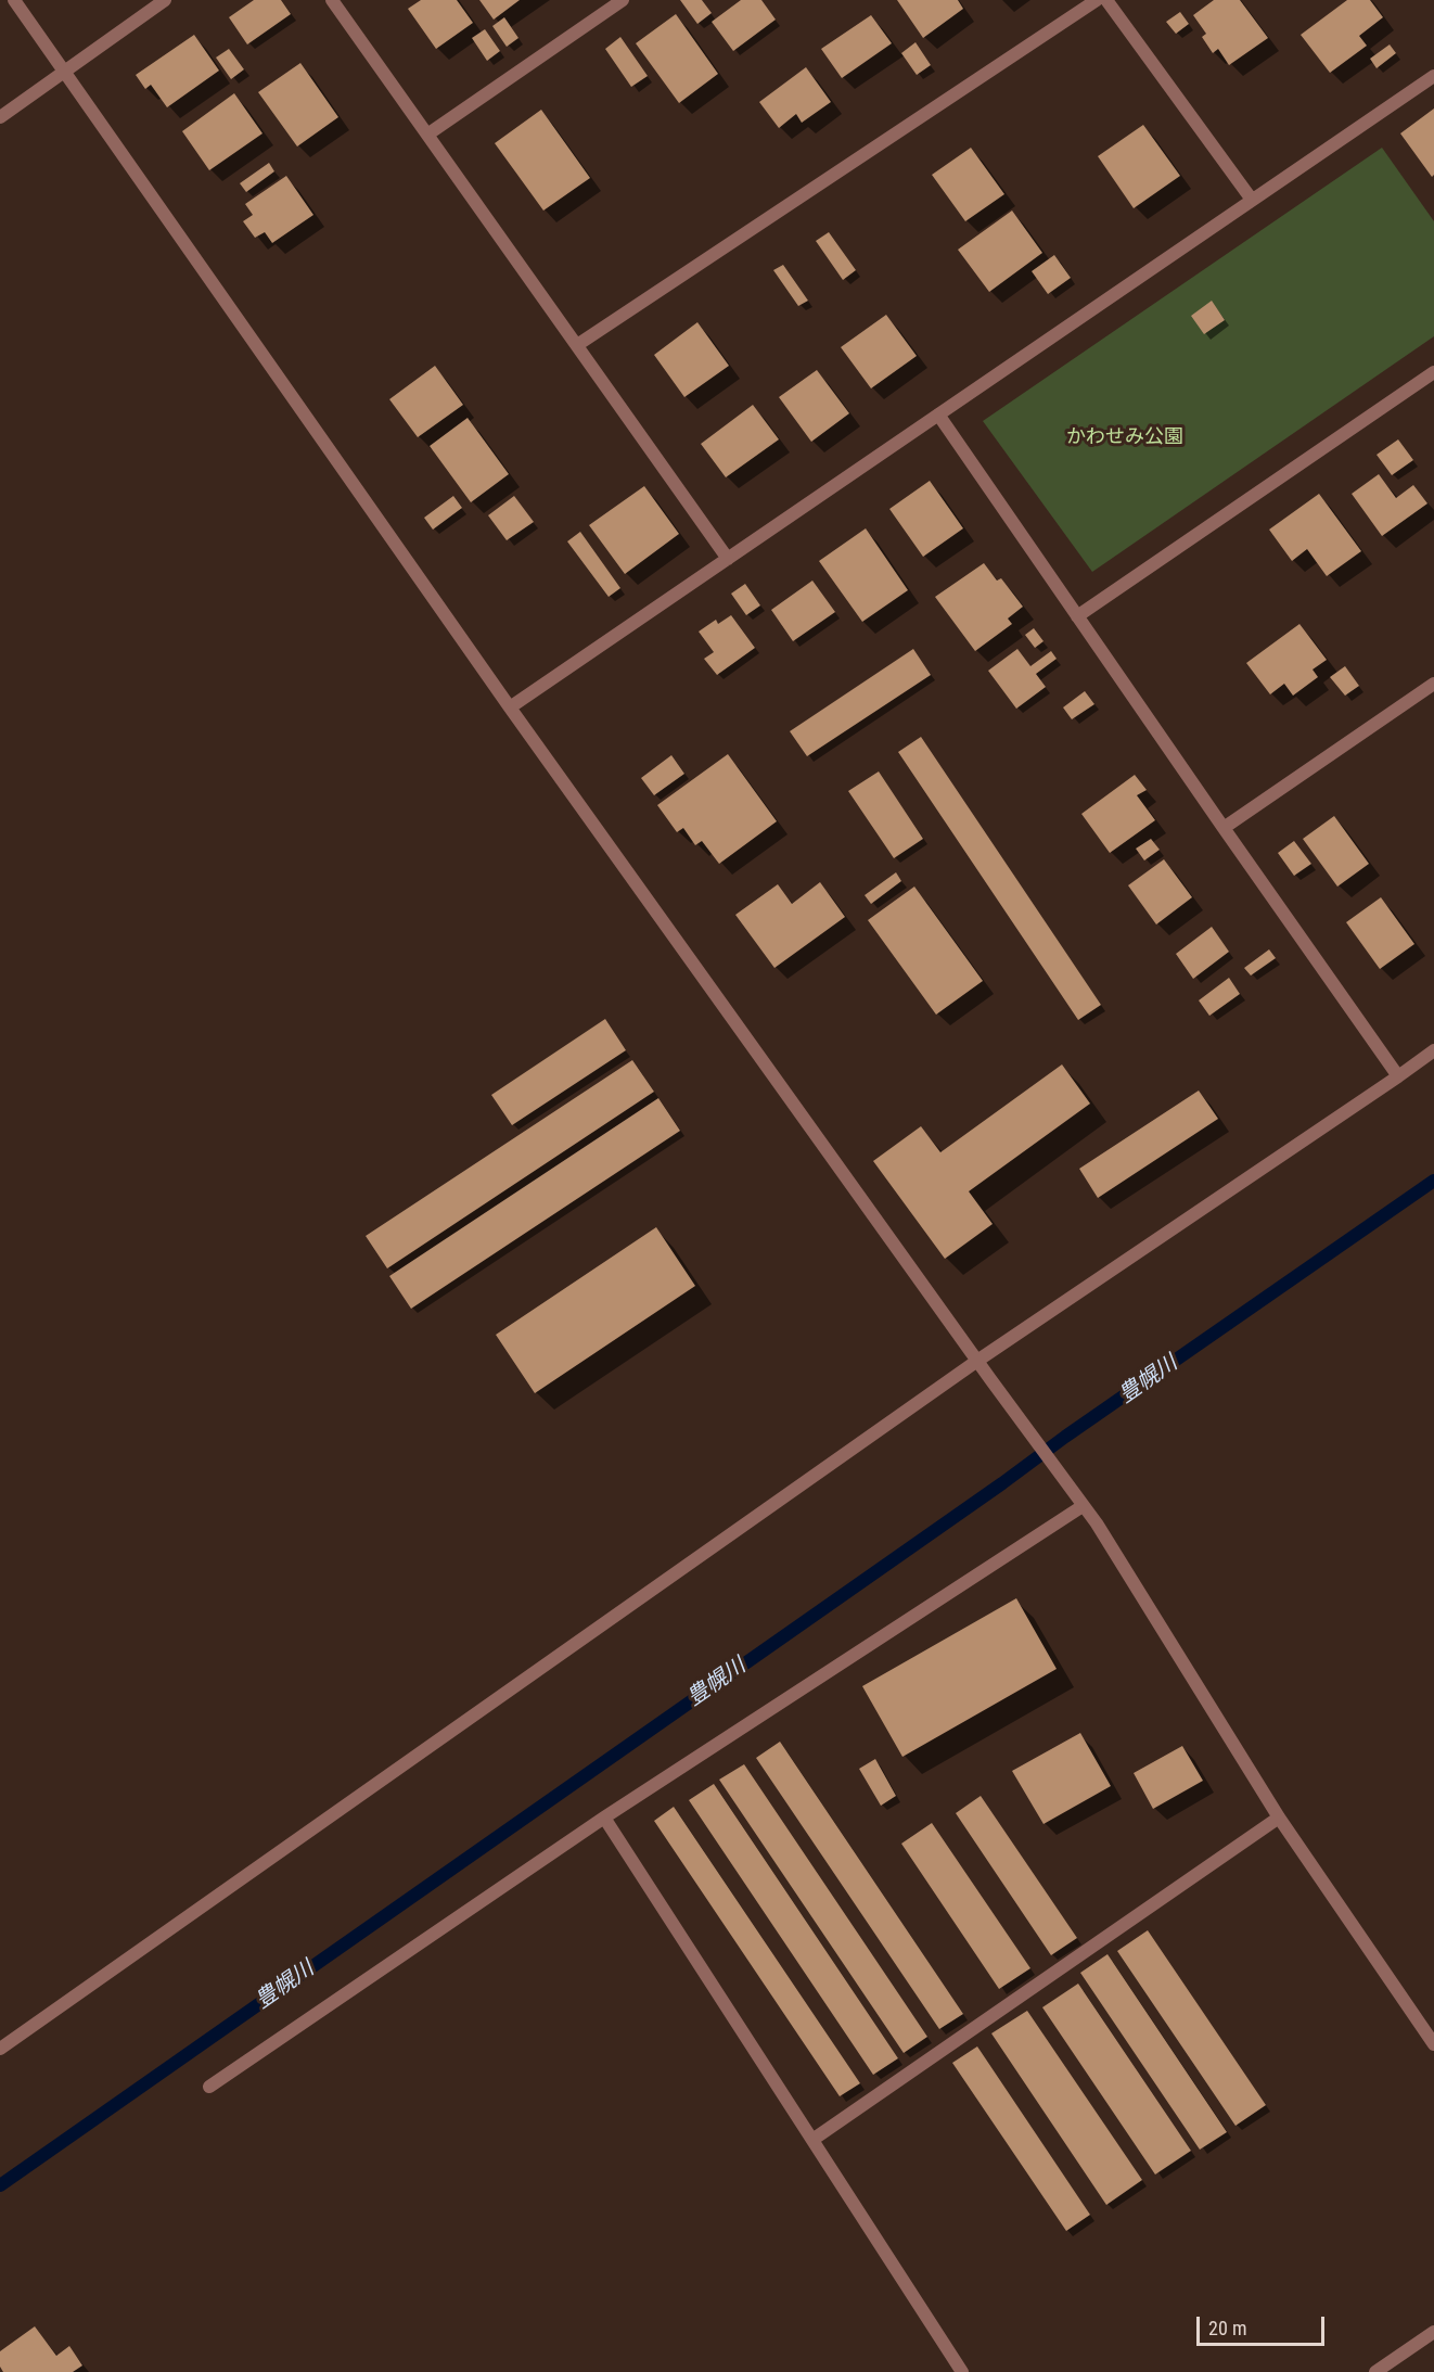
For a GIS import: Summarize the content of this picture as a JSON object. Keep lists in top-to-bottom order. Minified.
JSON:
{"water":["豊幌川"],"parks":["かわせみ公園"],"scale_bar":"20 m"}
